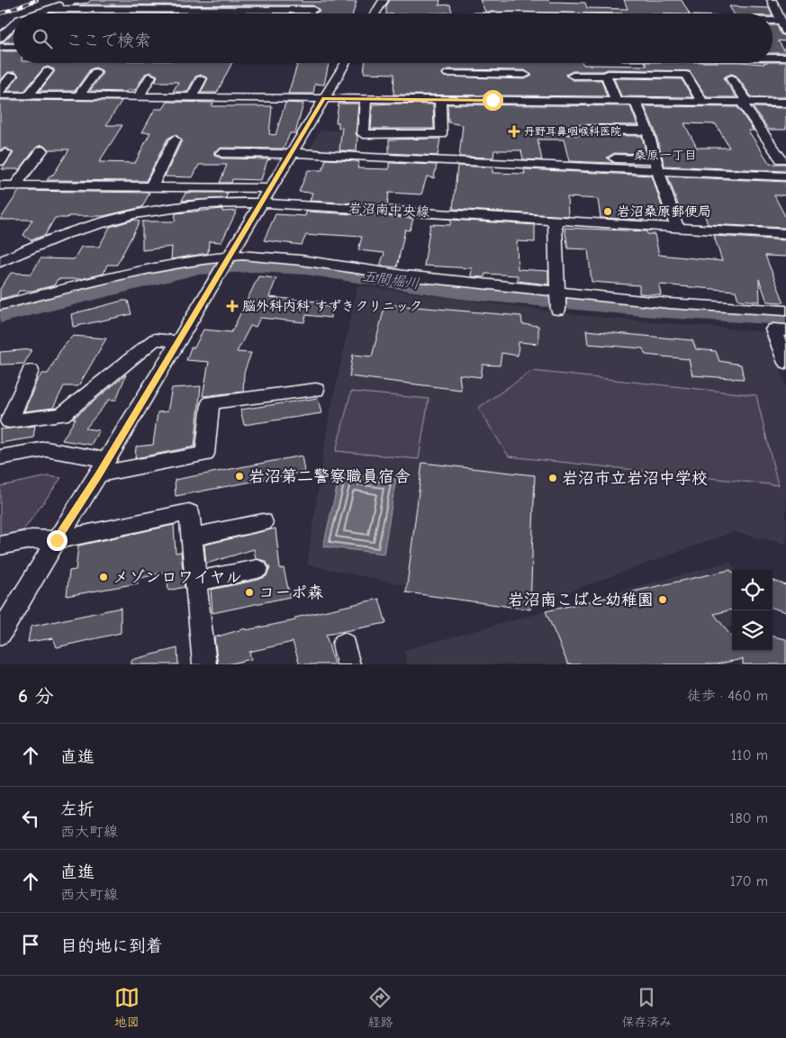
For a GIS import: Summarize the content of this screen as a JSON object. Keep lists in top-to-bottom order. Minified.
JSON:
{"streets":{"street":["岩沼南中央線"]},"districts":["桑原一丁目"],"water":["五間堀川"],"places":{"health":["丹野耳鼻咽喉科医院","脳外科内科 すずきクリニック"],"other":["岩沼桑原郵便局","岩沼第二警察職員宿舎","岩沼市立岩沼中学校","メゾンロワイヤル","コーポ森","岩沼南こばと幼稚園"]},"page":{"search":"ここで検索","heading":["6 分","徒歩 · 460 m"],"list":[["直進","110 m"],["左折","西大町線","180 m"],["直進","西大町線","170 m"],"目的地に到着"],"nav":["地図","経路","保存済み"]}}
